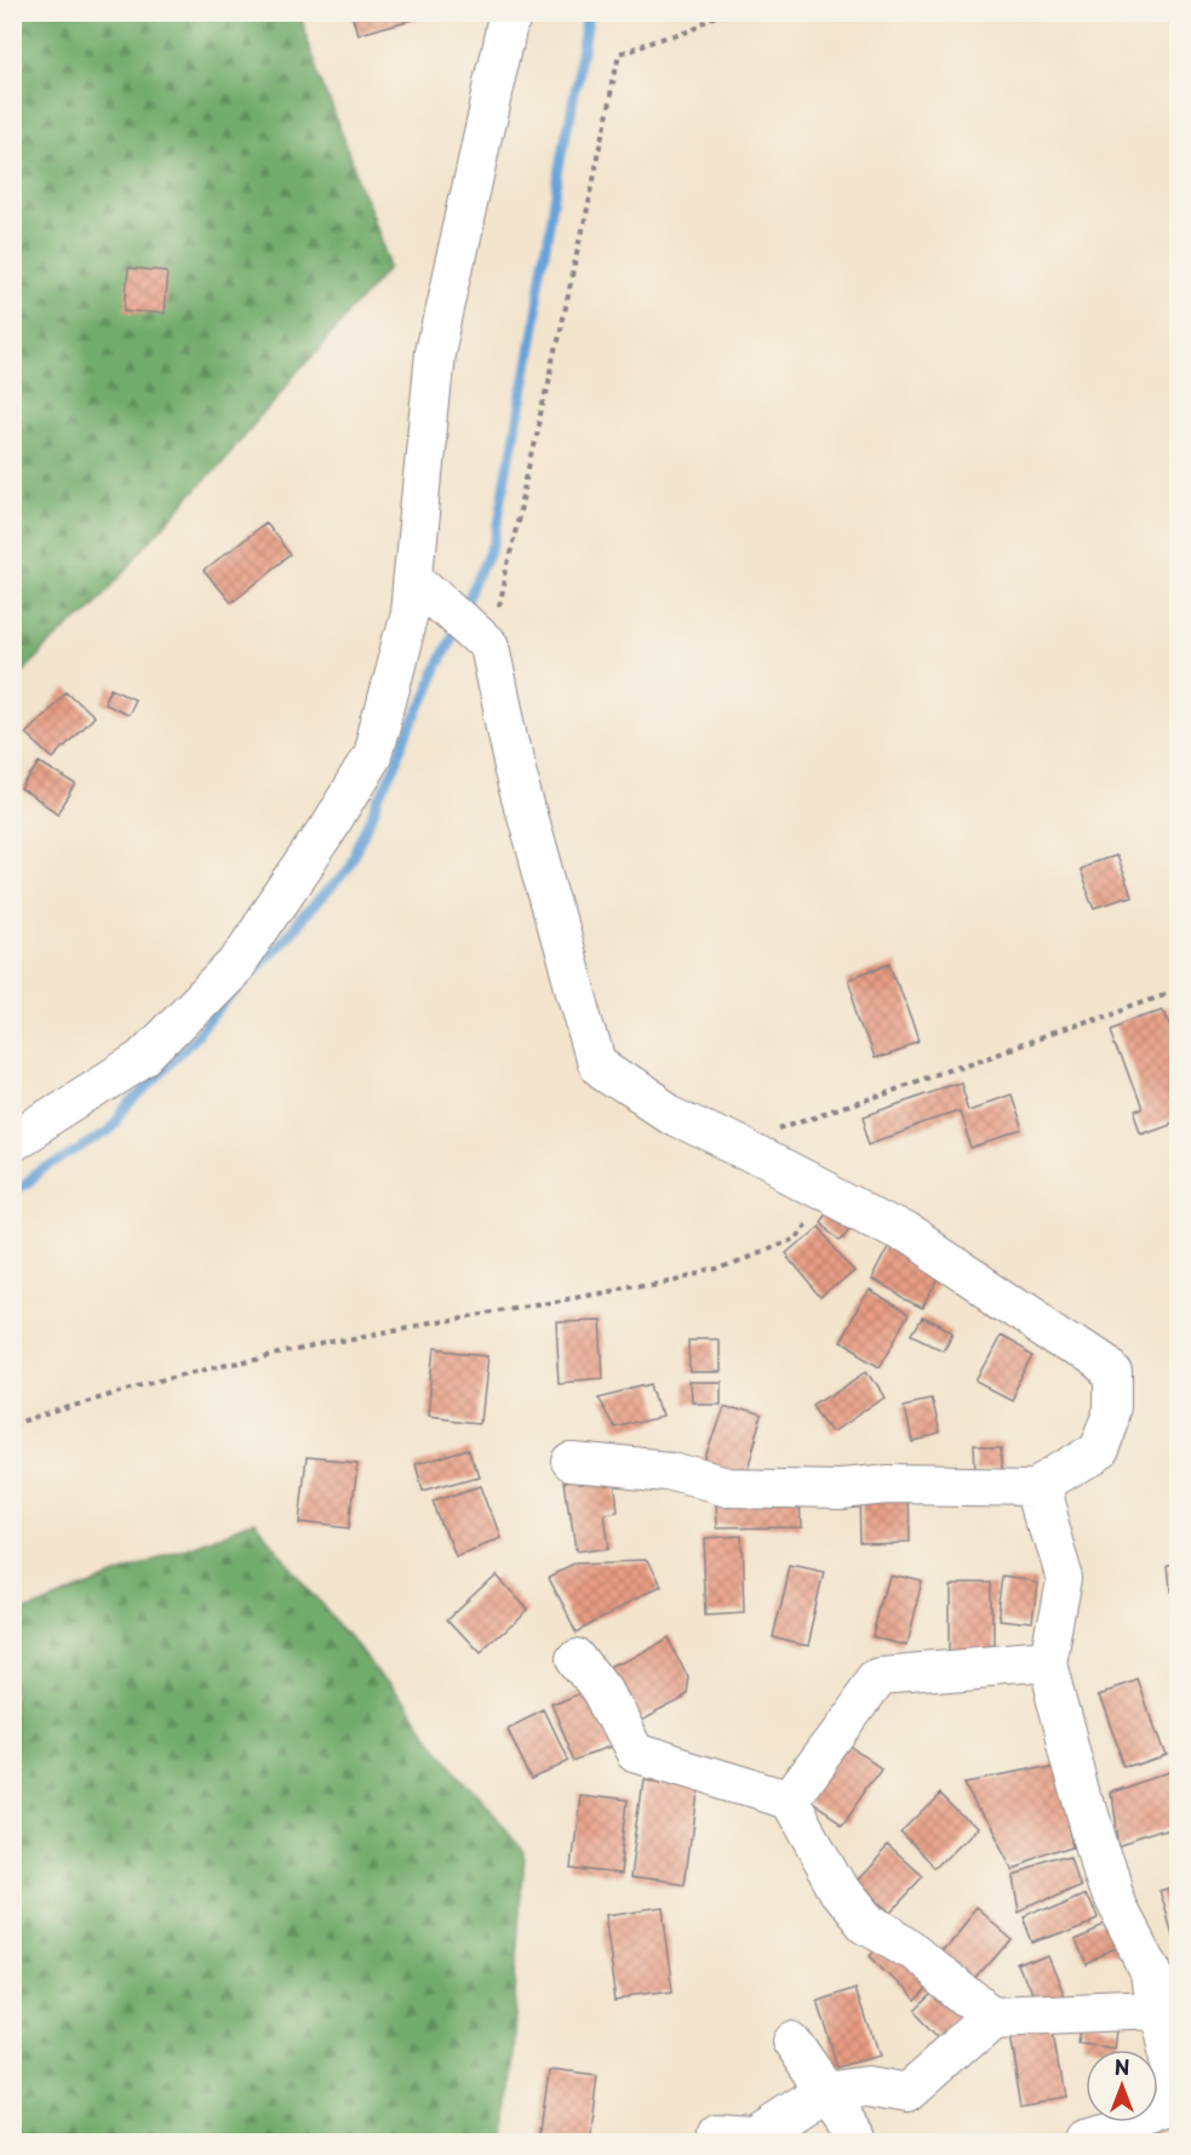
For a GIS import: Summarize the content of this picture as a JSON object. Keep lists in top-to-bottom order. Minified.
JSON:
{"north":"top"}
